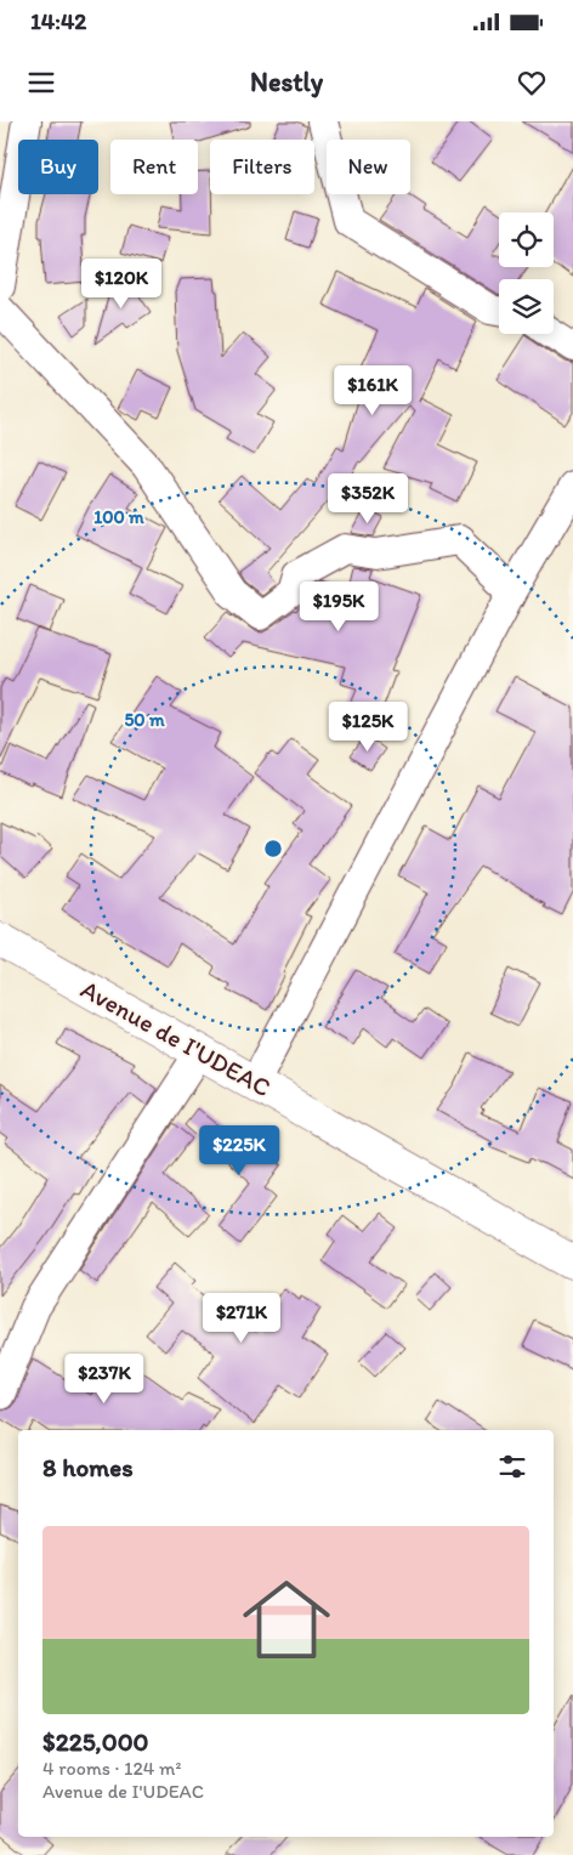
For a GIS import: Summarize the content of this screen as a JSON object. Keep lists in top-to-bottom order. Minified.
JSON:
{"streets":{"main road":["Avenue de I'UDEAC"]},"page":{"status":"14:42","header":"Nestly","chip":["Buy","Rent","Filters","New"],"price":["$120K","$161K","$352K","$195K","$125K","$225K","$271K","$237K"],"heading":"8 homes","list":[{"name":"$225,000","note":"4 rooms · 124 m² · Avenue de I'UDEAC"}]},"rings":["100 m","50 m"]}
